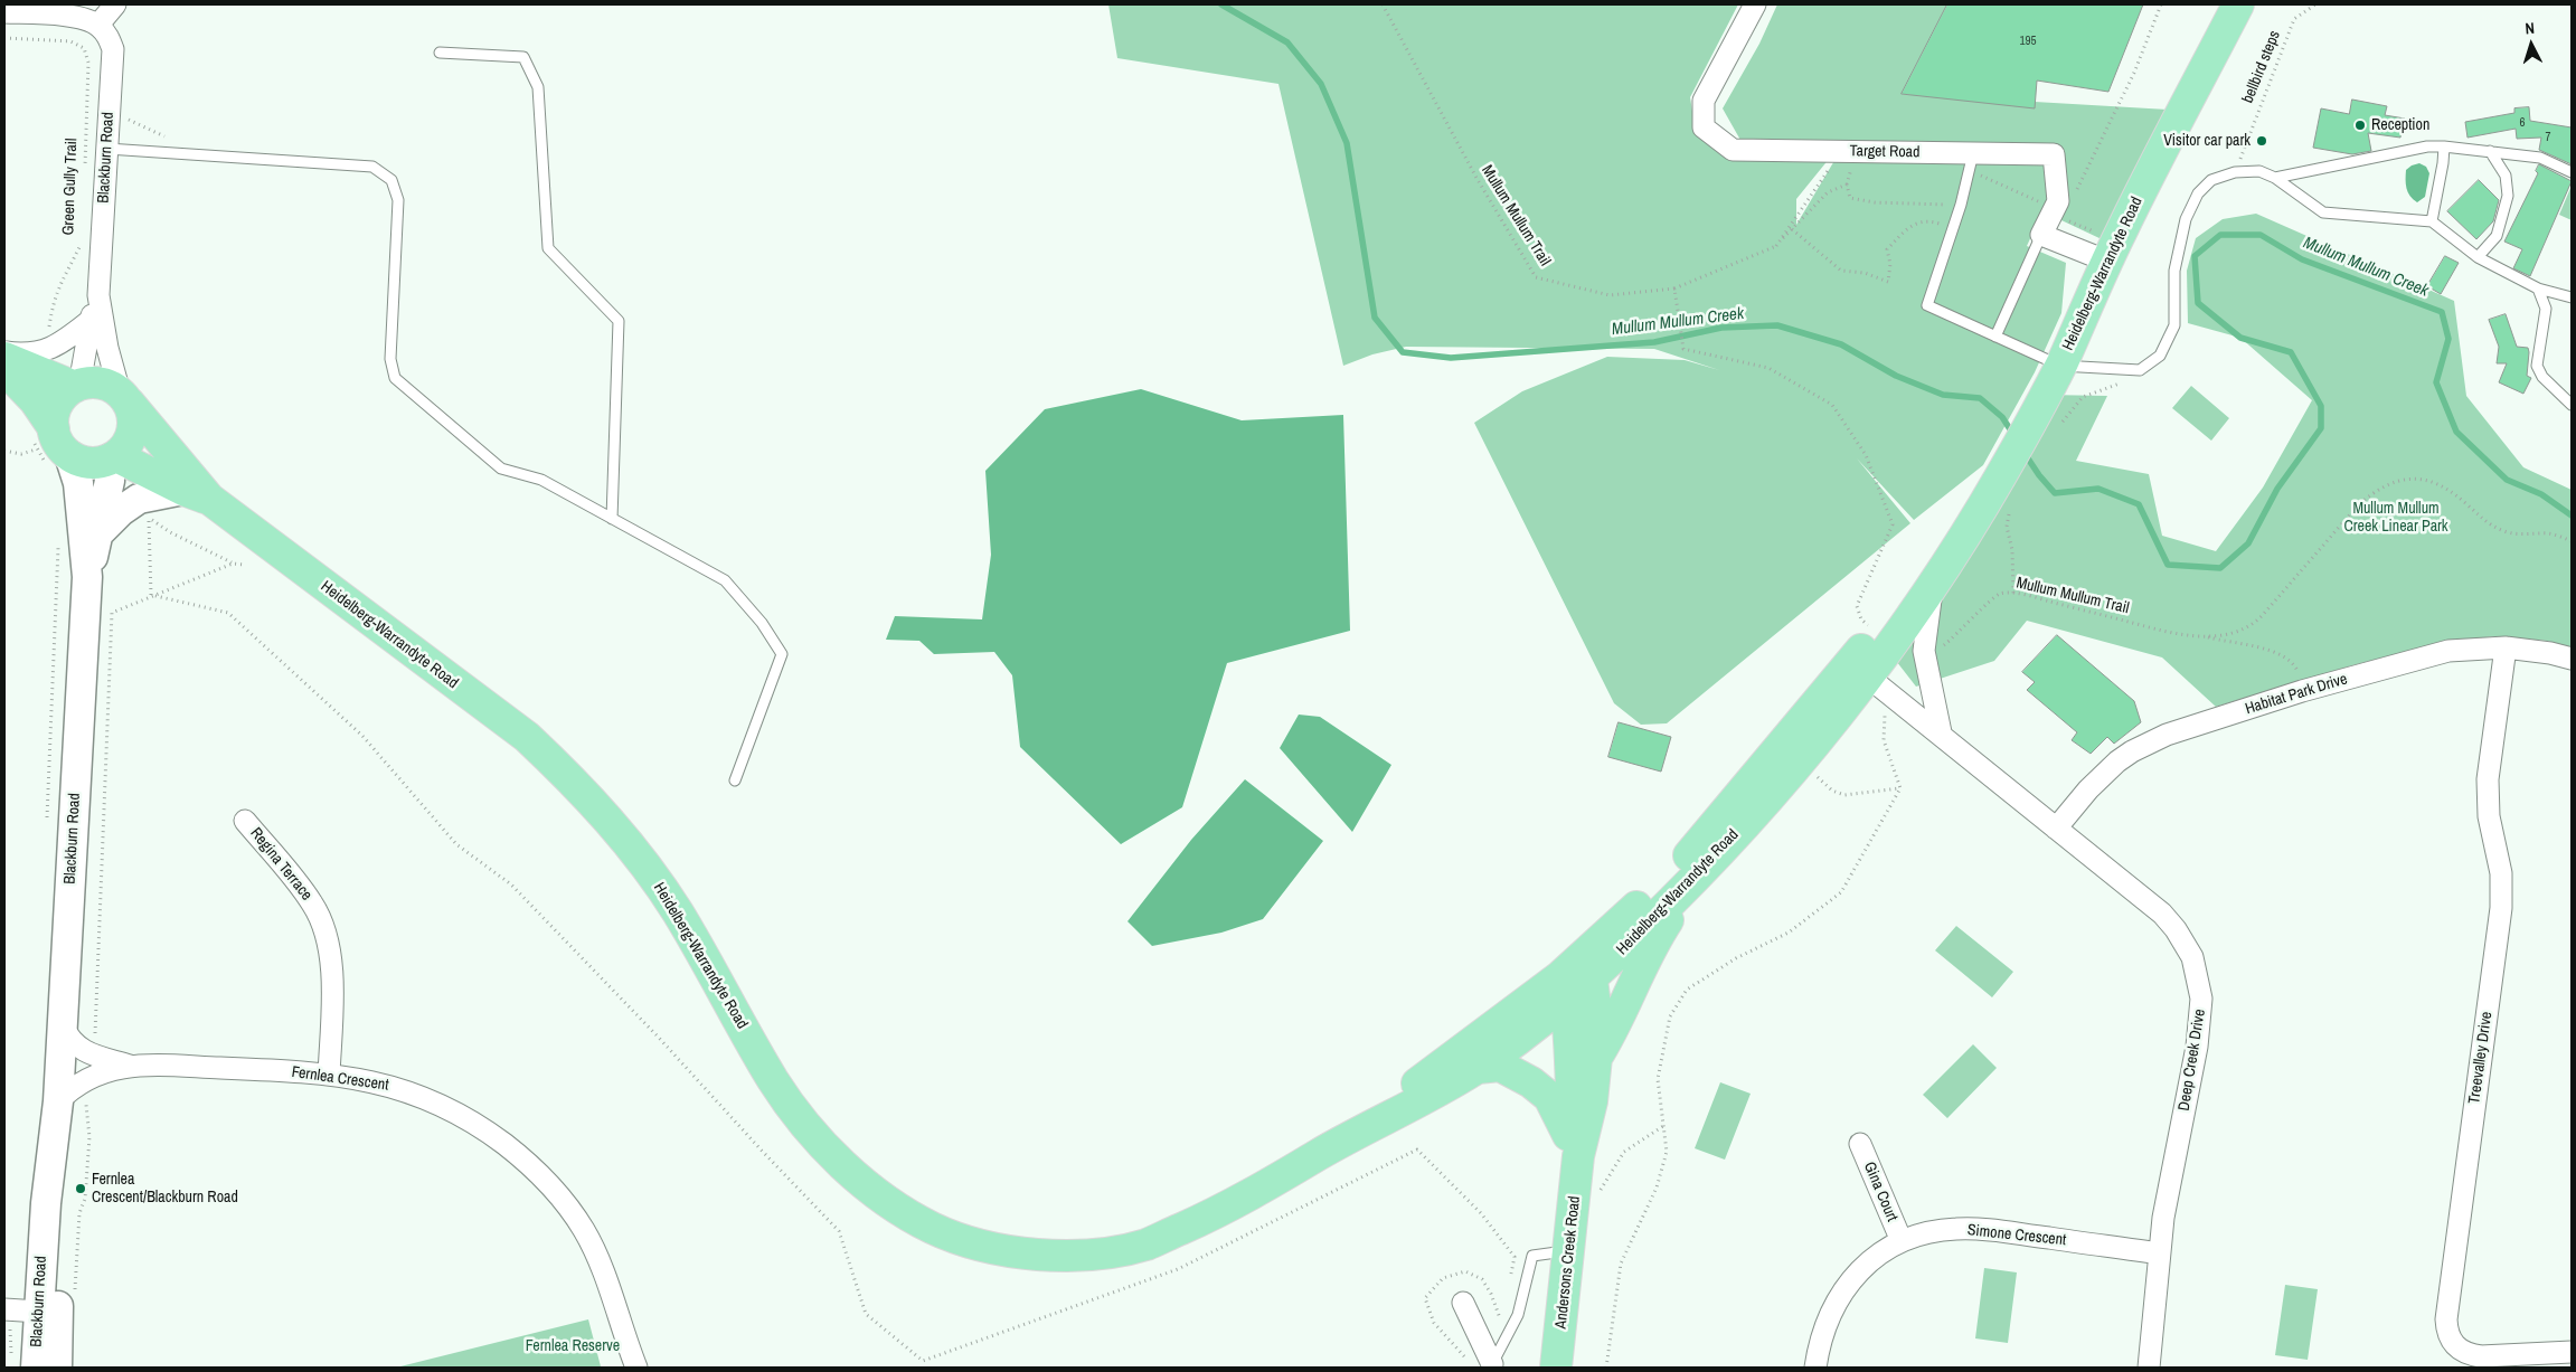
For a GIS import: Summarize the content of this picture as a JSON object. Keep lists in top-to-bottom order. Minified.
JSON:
{"streets":{"main road":["Blackburn Road","Heidelberg-Warrandyte Road","Andersons Creek Road"],"street":["Target Road","Habitat Park Drive","Regina Terrace","Treevalley Drive","Deep Creek Drive","Fernlea Crescent","Gina Court","Simone Crescent"],"path":["bellbird steps","Green Gully Trail","Mullum Mullum Trail"]},"crossings":[["Blackburn Road","Heidelberg-Warrandyte Road"],["Blackburn Road","Fernlea Crescent"],["Heidelberg-Warrandyte Road","Deep Creek Drive"],["Heidelberg-Warrandyte Road","Andersons Creek Road"],["Habitat Park Drive","Treevalley Drive"],["Habitat Park Drive","Deep Creek Drive"],["Regina Terrace","Fernlea Crescent"],["Deep Creek Drive","Simone Crescent"],["Gina Court","Simone Crescent"]],"water":["Mullum Mullum Creek"],"parks":["Mullum Mullum Creek Linear Park","Fernlea Reserve"],"places":["Reception","Visitor car park","Fernlea Crescent/Blackburn Road"],"house_numbers":["195","6","7"],"north":"top"}
